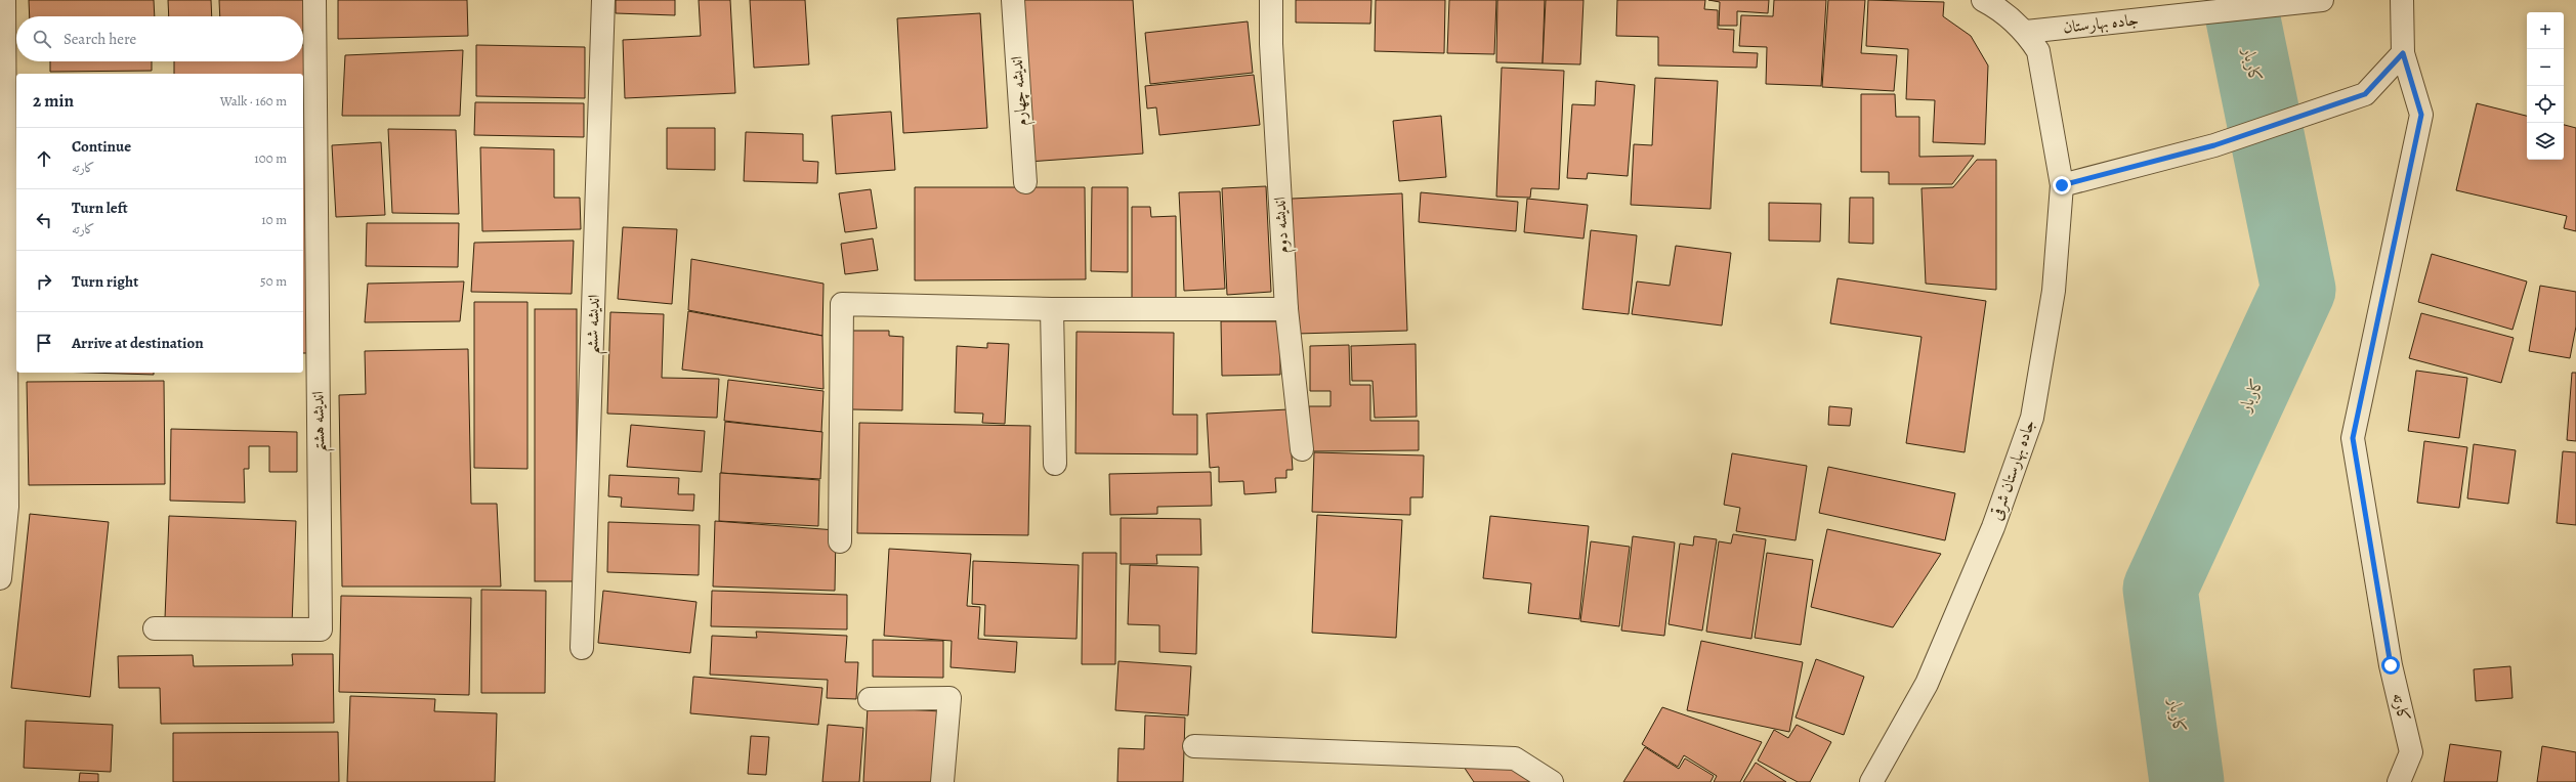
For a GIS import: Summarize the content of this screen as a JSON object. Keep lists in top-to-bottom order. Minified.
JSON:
{"streets":{"street":["جاده بهارستان","اندیشه چهارم","اندیشه دوم","اندیشه ششم","اندیشه هشتم","جاده بهارستان شرقی","کارته"]},"crossings":[["جاده بهارستان","جاده بهارستان شرقی"]],"water":["کاربار"],"page":{"map_buttons":["+","−"],"search":"Search here","heading":["2 min","Walk · 160 m"],"list":[["Continue","کارته","100 m"],["Turn left","کارته","10 m"],["Turn right","50 m"],"Arrive at destination"]}}
